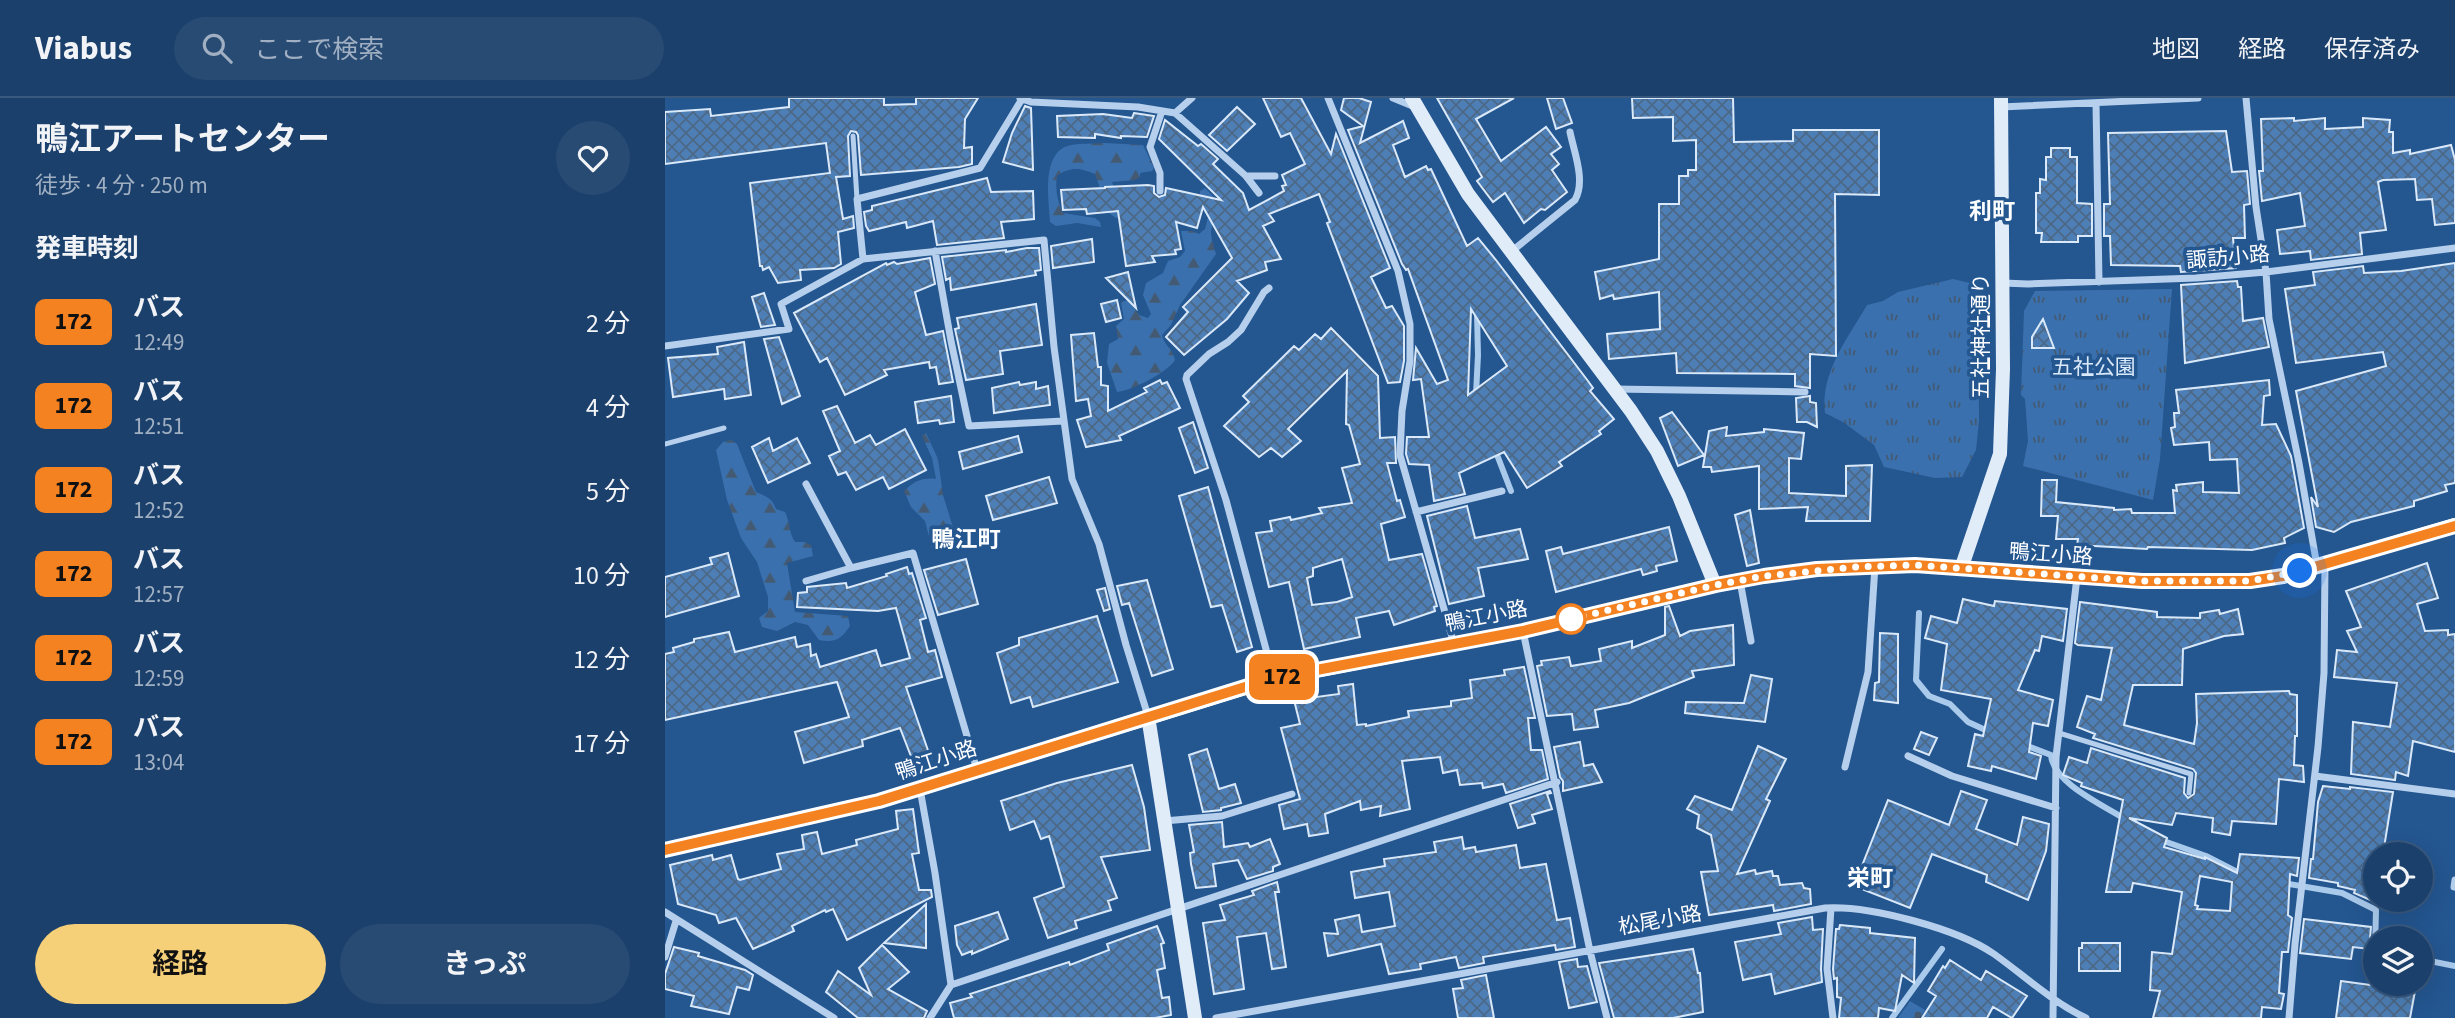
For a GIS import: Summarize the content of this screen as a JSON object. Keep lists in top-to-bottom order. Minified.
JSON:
{"streets":{"street":["諏訪小路","五社神社通り","鴨江小路","松尾小路"]},"crossings":[["諏訪小路","五社神社通り"],["五社神社通り","鴨江小路"]],"districts":["利町","鴨江町","栄町"],"parks":["五社公園"],"lines":["bus line 172"],"page":{"header":"Viabus","search":"ここで検索","nav":["地図","経路","保存済み"],"heading":[["鴨江アートセンター","徒歩 · 4 分 · 250 m"],"発車時刻"],"on_map":"172","list":[{"mark":"172","name":"バス","note":"12:49","value":"2 分"},{"mark":"172","name":"バス","note":"12:51","value":"4 分"},{"mark":"172","name":"バス","note":"12:52","value":"5 分"},{"mark":"172","name":"バス","note":"12:57","value":"10 分"},{"mark":"172","name":"バス","note":"12:59","value":"12 分"},{"mark":"172","name":"バス","note":"13:04","value":"17 分"}],"buttons":["経路","きっぷ"]}}
